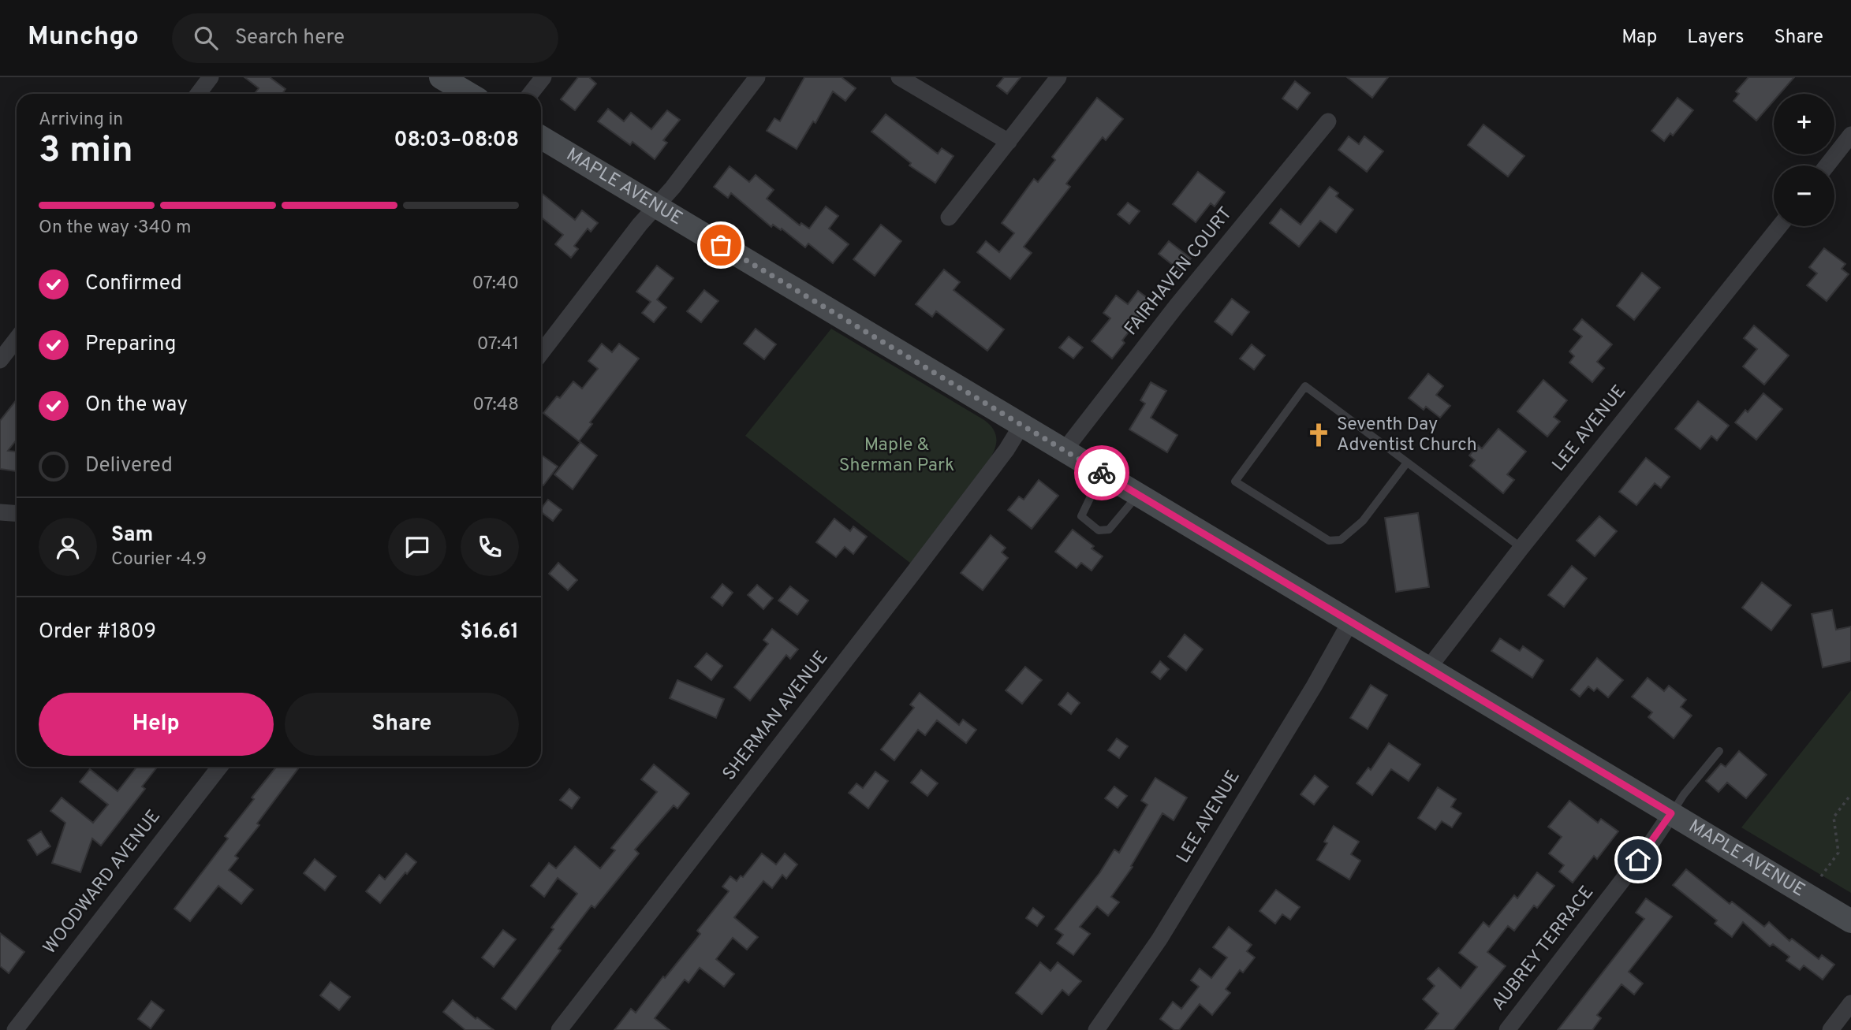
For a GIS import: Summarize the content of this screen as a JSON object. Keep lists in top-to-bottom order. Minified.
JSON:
{"streets":{"main road":["MAPLE AVENUE"],"street":["FAIRHAVEN COURT","LEE AVENUE","SHERMAN AVENUE","WOODWARD AVENUE","AUBREY TERRACE"]},"crossings":[["MAPLE AVENUE","FAIRHAVEN COURT"],["MAPLE AVENUE","LEE AVENUE"],["MAPLE AVENUE","SHERMAN AVENUE"],["MAPLE AVENUE","AUBREY TERRACE"]],"parks":["Maple & Sherman Park"],"places":{"church":["Seventh Day Adventist Church"]},"page":{"header":"Munchgo","search":"Search here","nav":["Map","Layers","Share"],"map_buttons":["+","−"],"heading":["3 min","Arriving in","08:03–08:08"],"panel":["Sam","Courier · 4.9","Order #1809","$16.61"],"bar":"On the way · 340 m","list":[["Confirmed","07:40"],["Preparing","07:41"],["On the way","07:48"],"Delivered"],"buttons":["Help","Share"]}}
